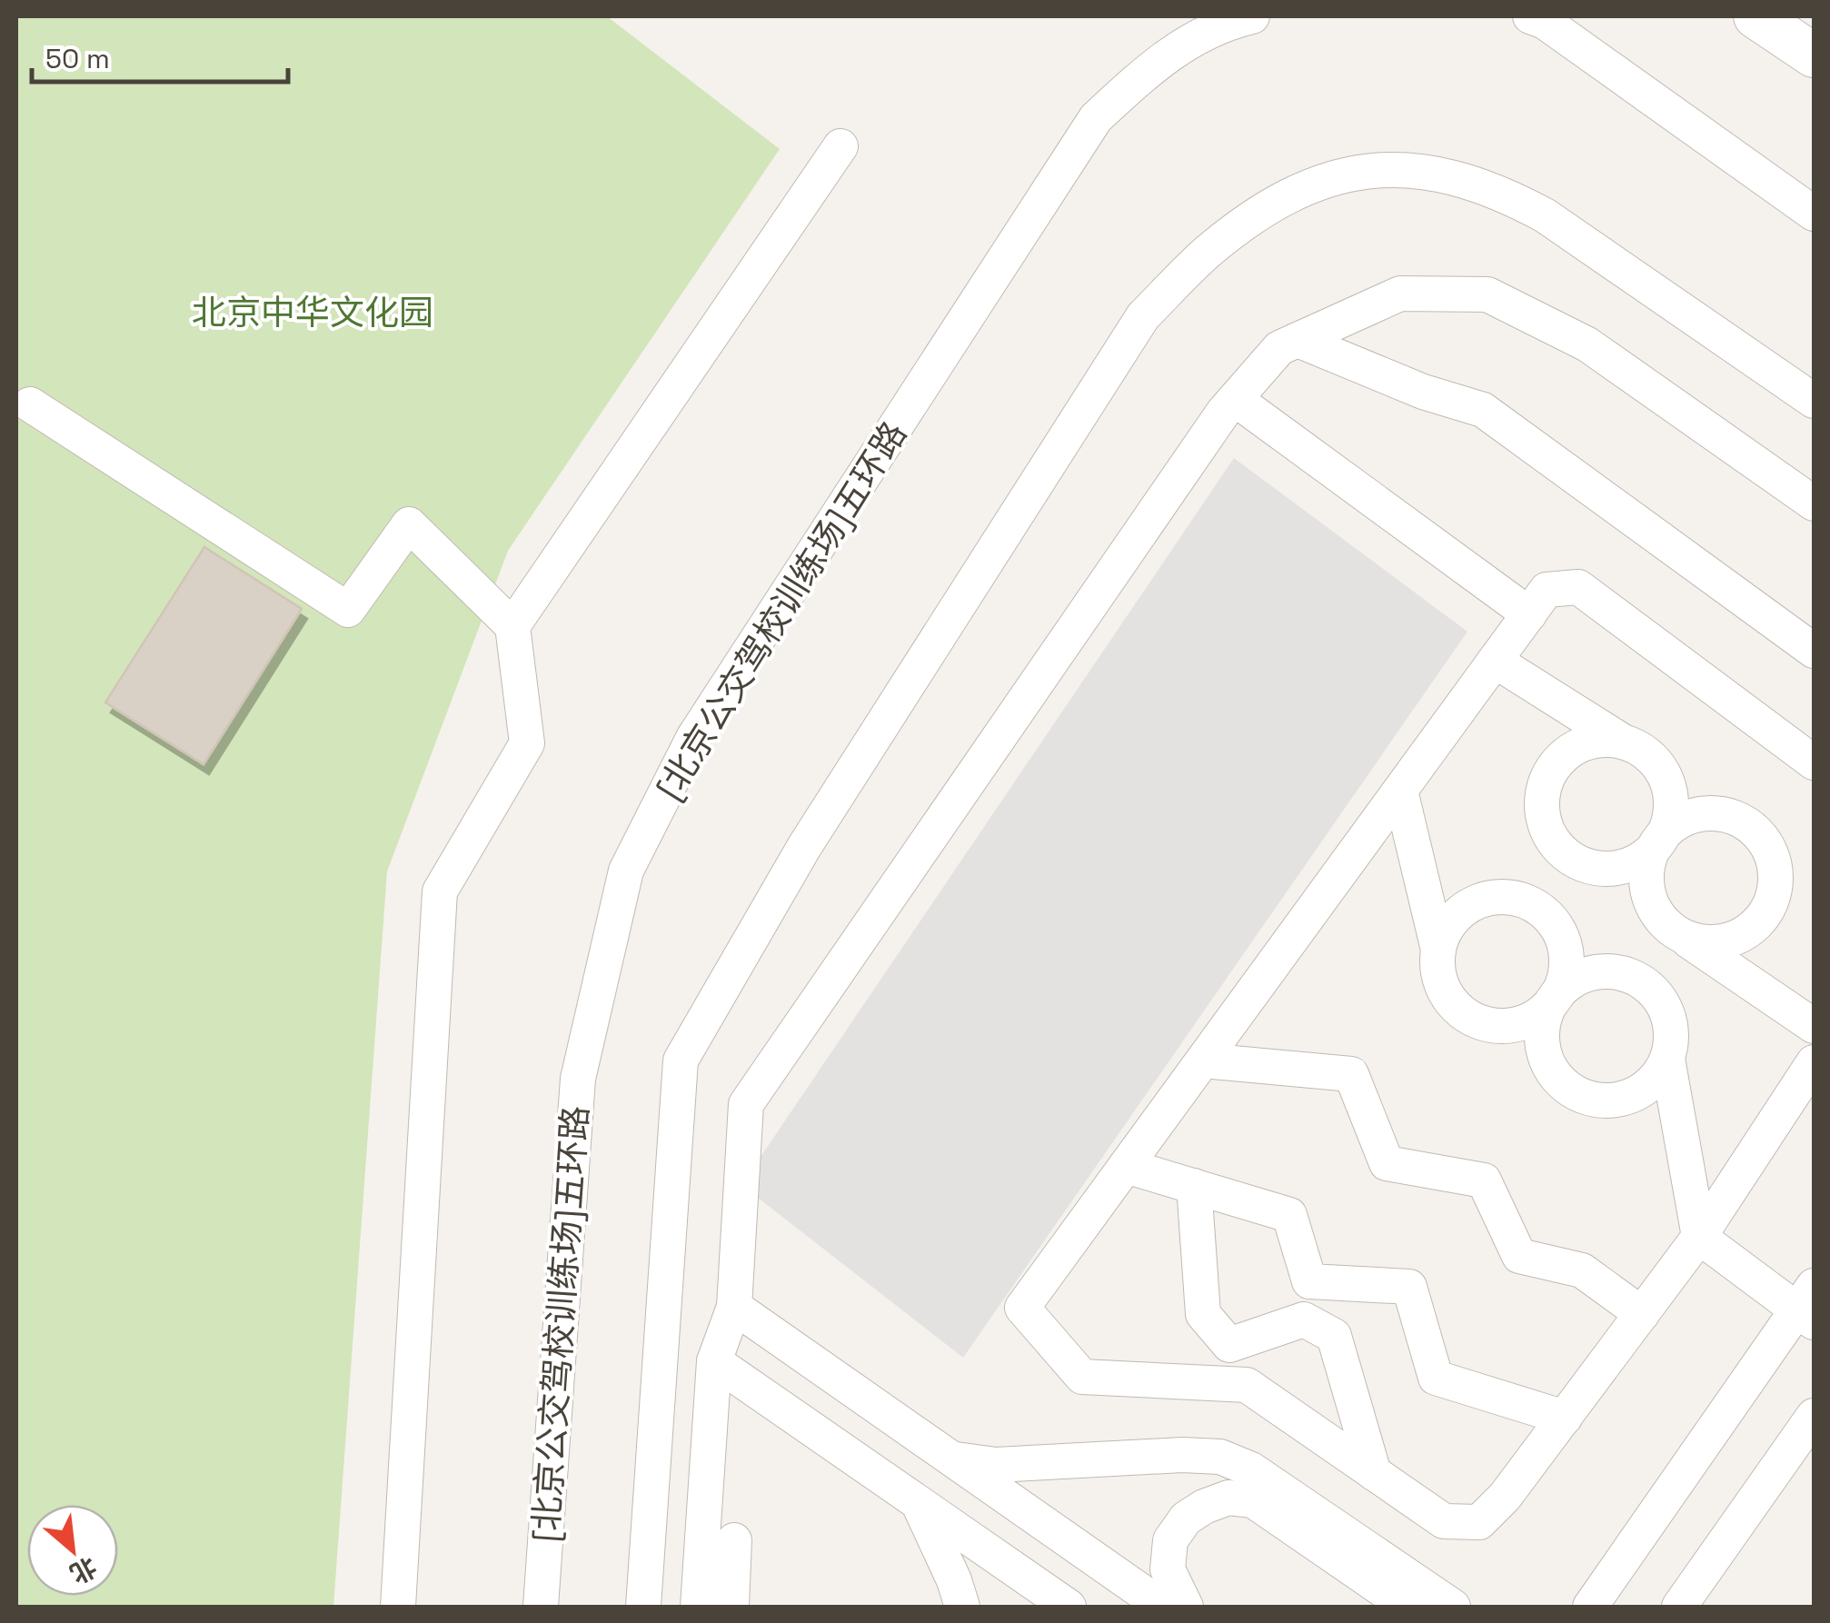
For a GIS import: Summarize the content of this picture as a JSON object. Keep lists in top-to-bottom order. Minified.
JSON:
{"streets":{"street":["[北京公交驾校训练场]五环路"]},"parks":["北京中华文化园"],"scale_bar":"50 m","north":"bottom right"}
